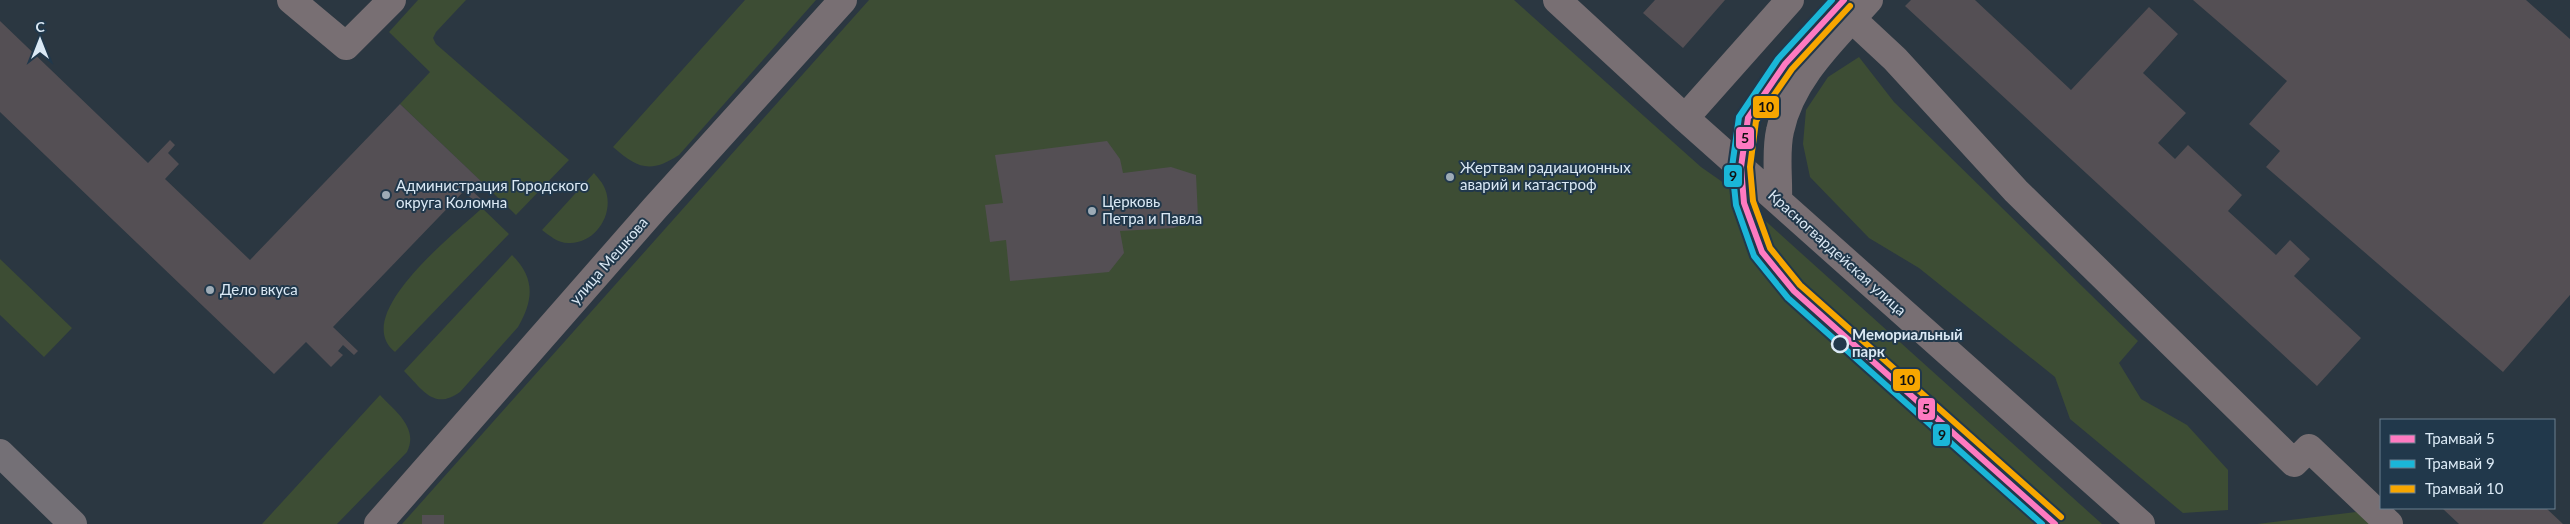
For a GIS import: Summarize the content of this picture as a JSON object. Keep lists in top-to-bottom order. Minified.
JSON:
{"streets":{"street":["Красногвардейская улица","улица Мешкова"]},"places":["Жертвам радиационных аварий и катастроф","Администрация Городского округа Коломна","Церковь Петра и Павла","Дело вкуса","Мемориальный парк"],"lines":["tram line 5","tram line 9","tram line 10"],"legend":["Трамвай 5","Трамвай 9","Трамвай 10"],"north":"top"}
